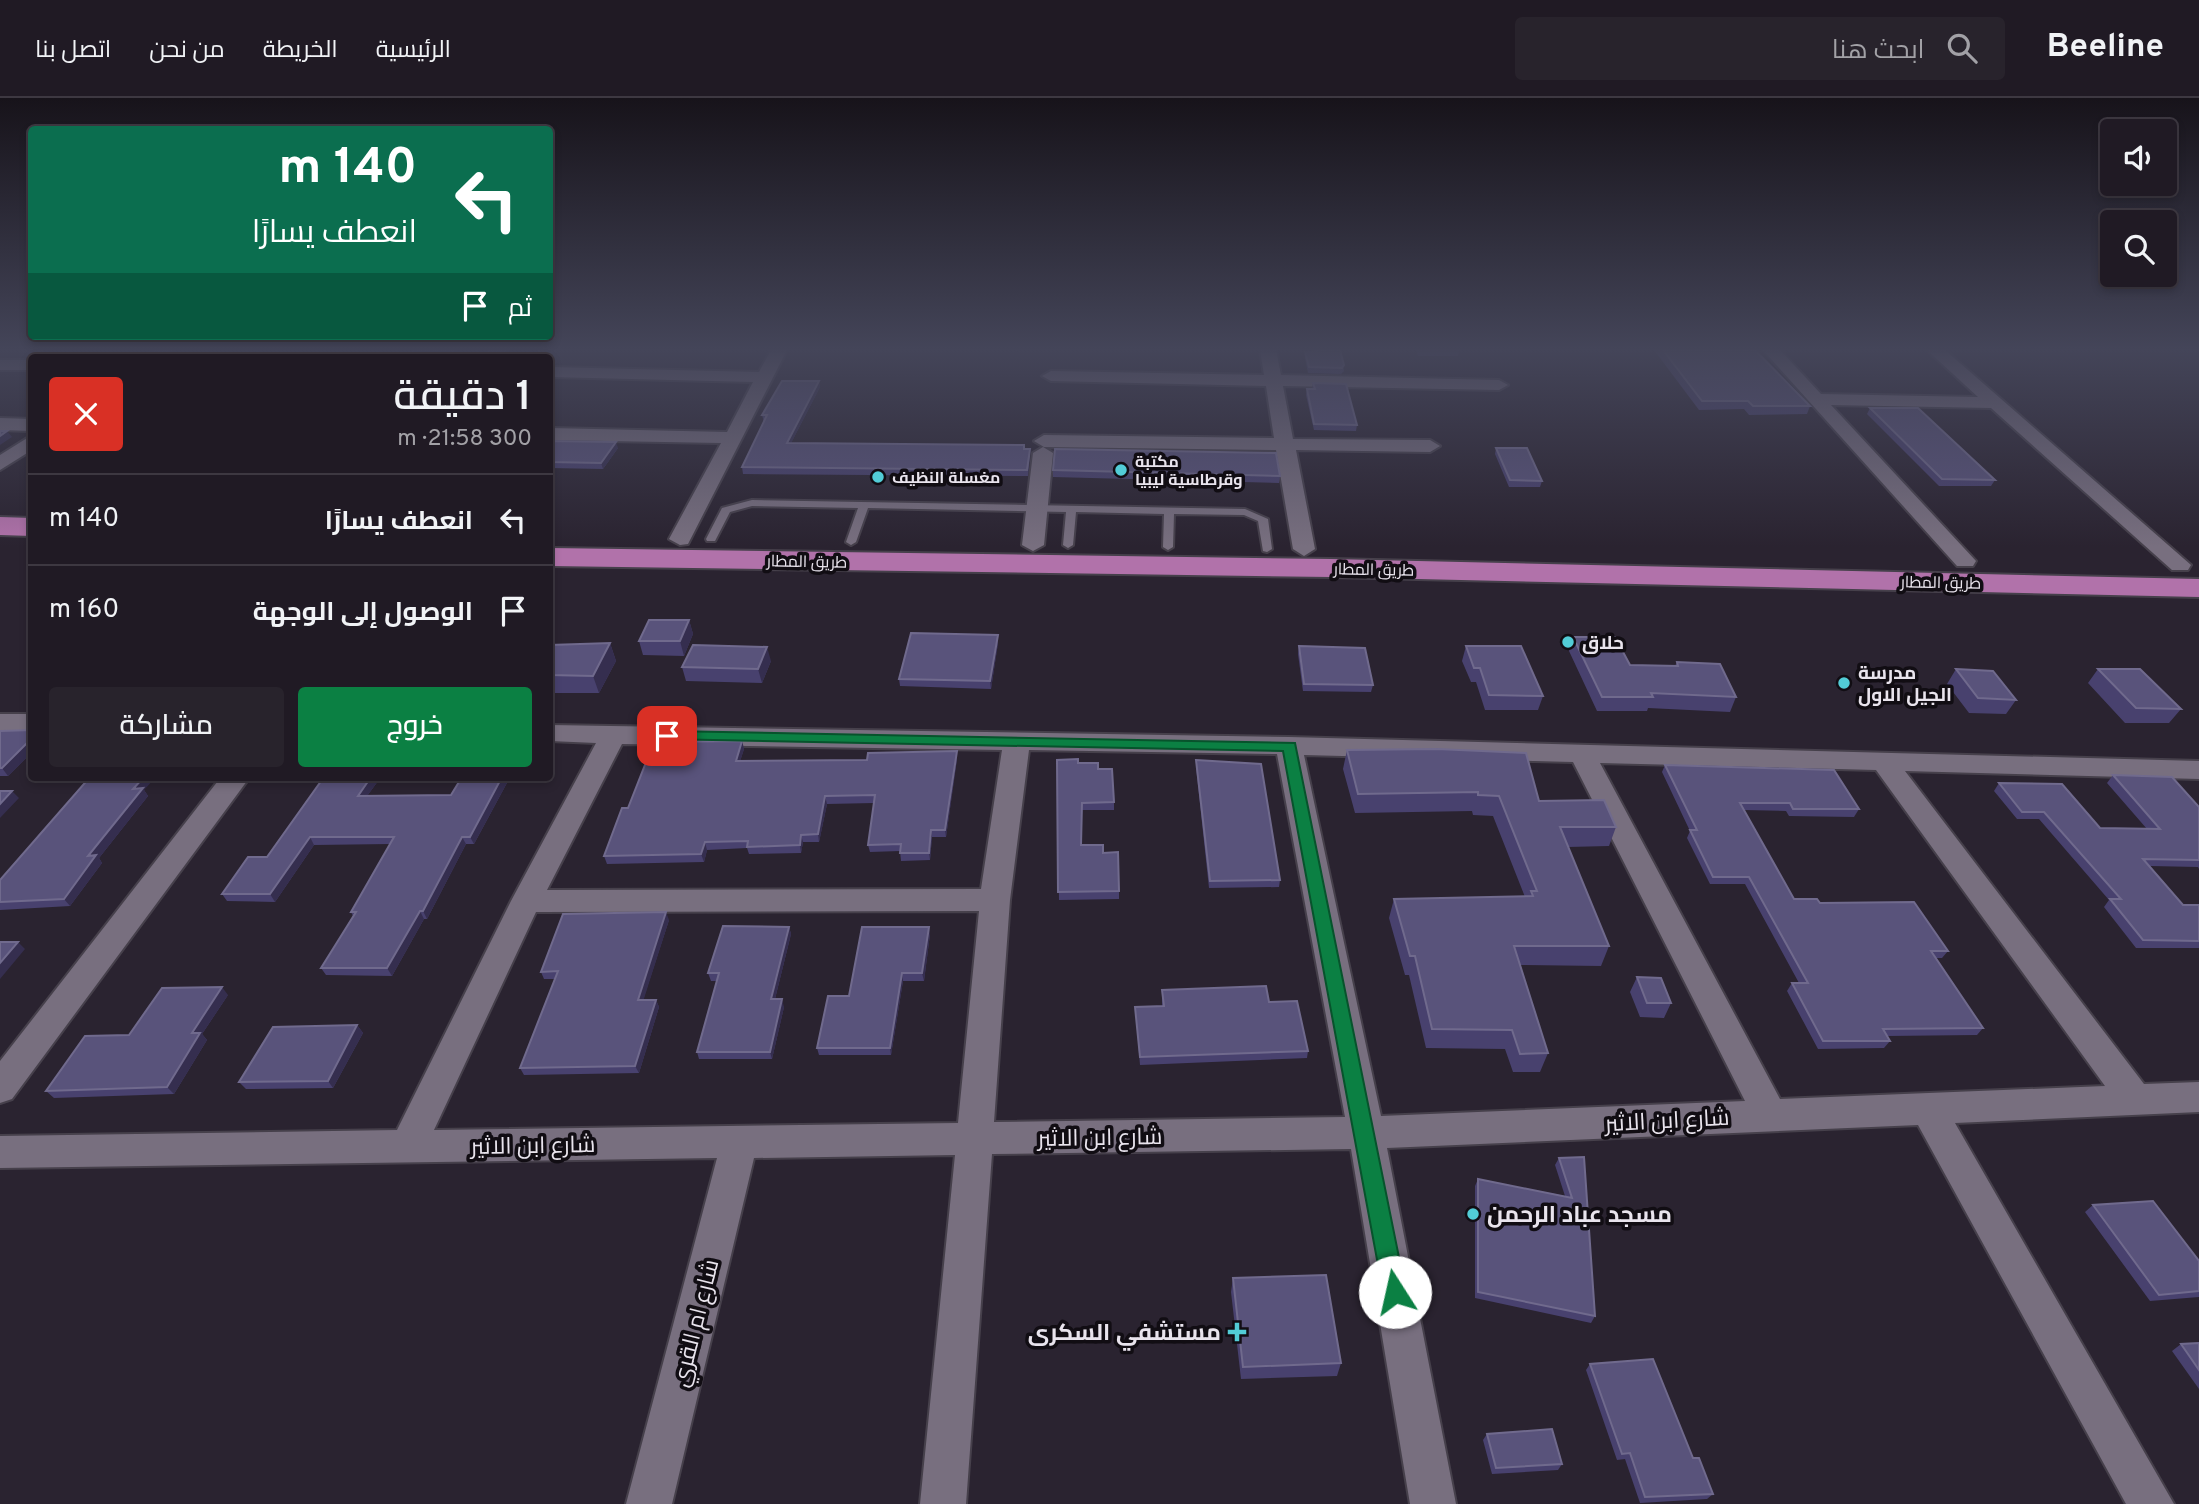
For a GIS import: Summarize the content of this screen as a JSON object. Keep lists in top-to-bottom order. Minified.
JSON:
{"streets":{"highway":["طريق المطار"],"street":["شارع ابن الاثير","شارع ام القري"]},"crossings":[["شارع ابن الاثير","شارع ام القري"]],"places":{"other":["مكتبة وقرطاسية ليبيا","مغسلة النظيف","حلاق","مدرسة الجيل الاول","مسجد عباد الرحمن"],"health":["مستشفي السكرى"]},"page":{"header":"Beeline","search":"ابحث هنا","nav":["الرئيسية","الخريطة","من نحن","اتصل بنا"],"turn":["140 m","انعطف يسارًا"],"then":"ثم","heading":["1 دقيقة","300 m · 21:58"],"list":[{"name":"انعطف يسارًا","value":"140 m"},{"name":"الوصول إلى الوجهة","value":"160 m"}],"buttons":["خروج","مشاركة"]}}
